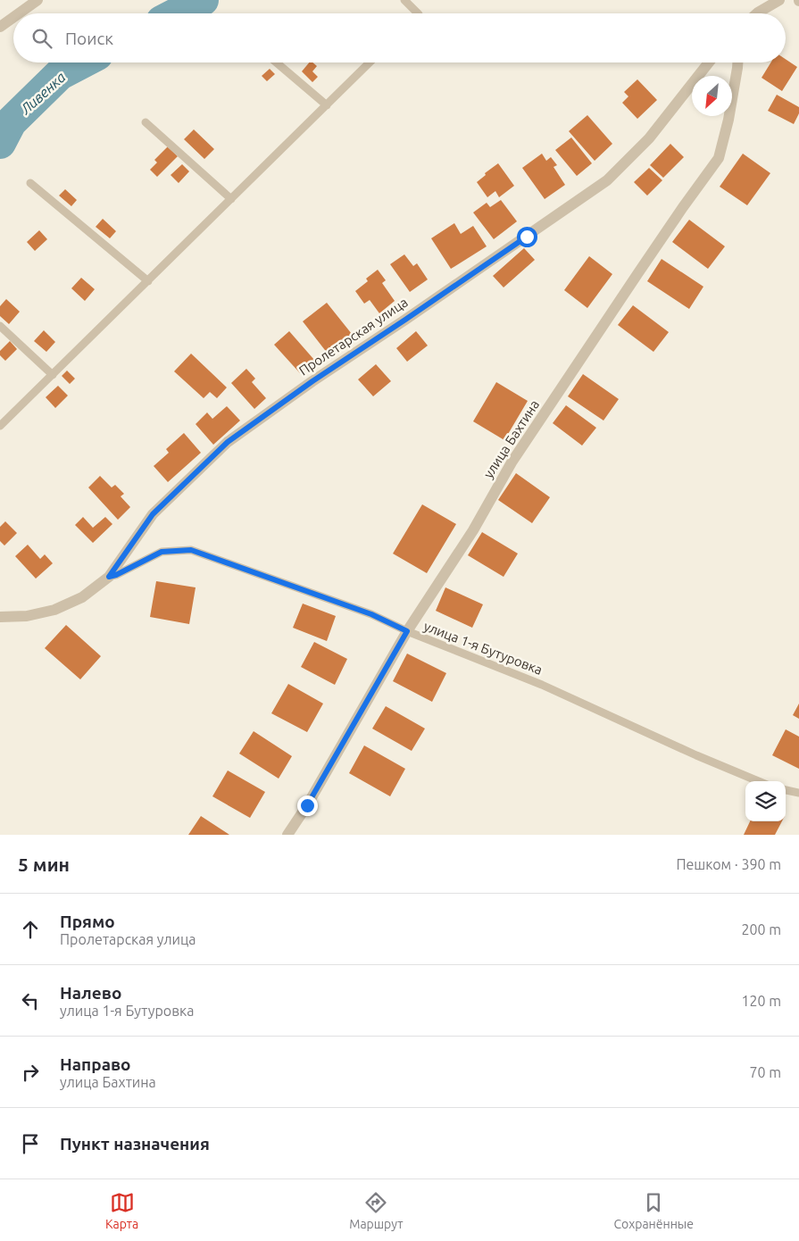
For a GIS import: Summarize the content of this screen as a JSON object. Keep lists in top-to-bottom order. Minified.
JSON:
{"streets":{"street":["Пролетарская улица","улица Бахтина"],"lane":["улица 1-я Бутуровка"]},"crossings":[["Пролетарская улица","улица 1-я Бутуровка"],["улица Бахтина","улица 1-я Бутуровка"]],"water":["Ливенка"],"north":"bottom left","page":{"search":"Поиск","heading":["5 мин","Пешком · 390 m"],"list":[["Прямо","Пролетарская улица","200 m"],["Налево","улица 1-я Бутуровка","120 m"],["Направо","улица Бахтина","70 m"],"Пункт назначения"],"nav":["Карта","Маршрут","Сохранённые"]}}
